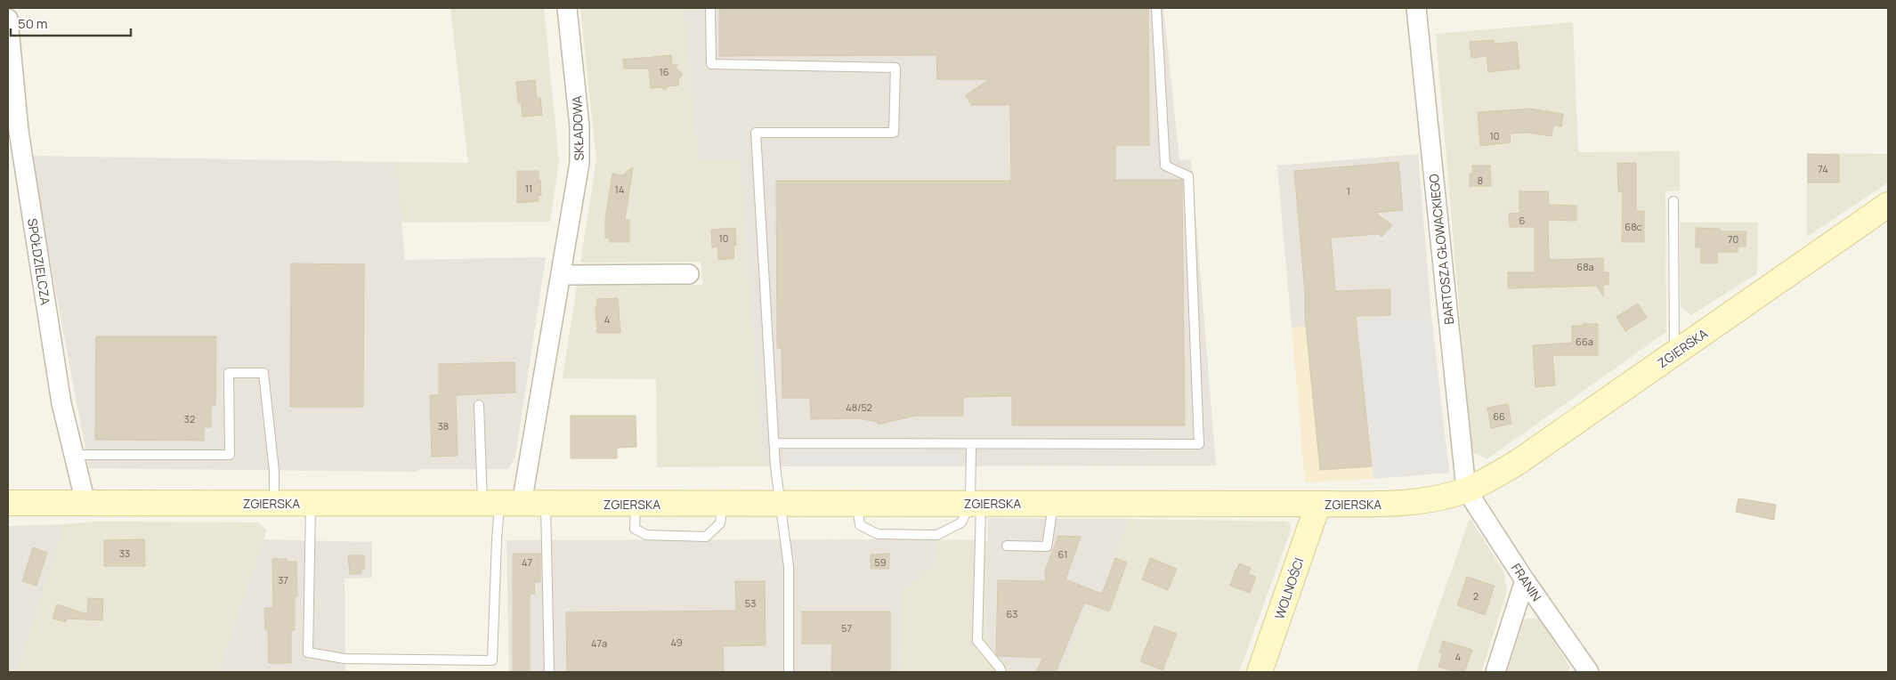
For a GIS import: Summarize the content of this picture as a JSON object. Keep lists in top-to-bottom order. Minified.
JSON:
{"streets":{"main road":["ZGIERSKA","WOLNOŚCI"],"street":["SKŁADOWA","BARTOSZA GŁOWACKIEGO","SPÓŁDZIELCZA","FRANIN"]},"crossings":[["SKŁADOWA","ZGIERSKA"],["BARTOSZA GŁOWACKIEGO","ZGIERSKA"],["BARTOSZA GŁOWACKIEGO","FRANIN"],["SPÓŁDZIELCZA","ZGIERSKA"],["ZGIERSKA","FRANIN"],["ZGIERSKA","WOLNOŚCI"]],"house_numbers":["16","10","74","8","11","14","1","6","68c","10","70","68a","4","66a","48/52","66","32","38","33","61","47","59","37","2","53","63","57","49","47a","4"],"scale_bar":"50 m"}
